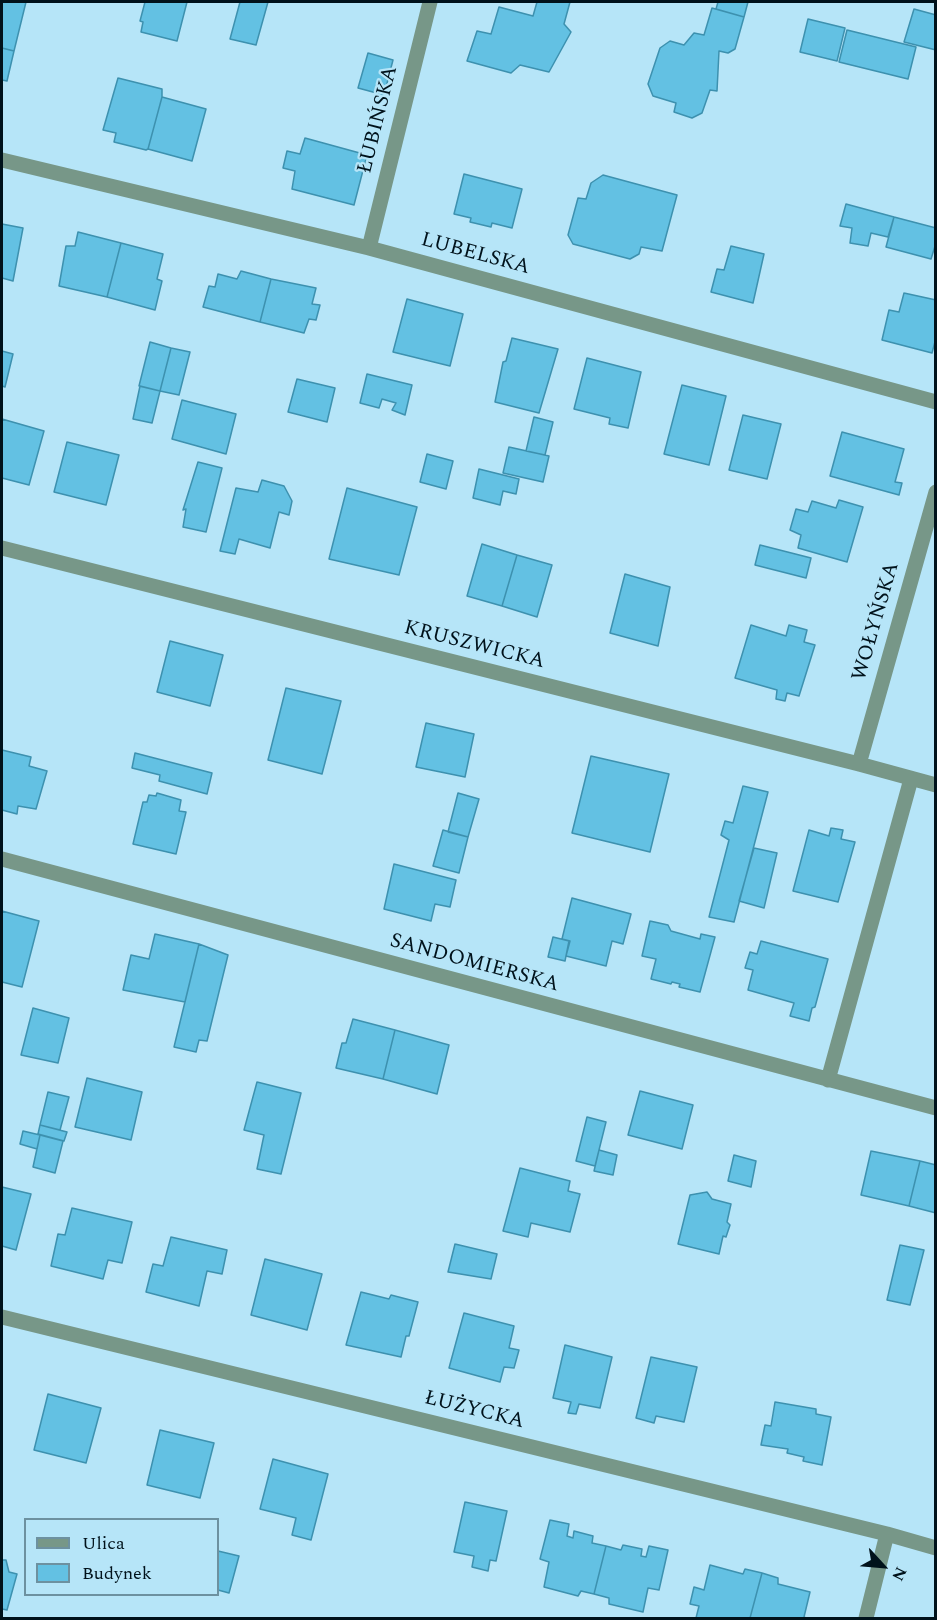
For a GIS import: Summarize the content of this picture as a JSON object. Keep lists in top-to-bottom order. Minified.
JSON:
{"streets":{"street":["ŁUBIŃSKA","LUBELSKA","WOŁYŃSKA","KRUSZWICKA","SANDOMIERSKA","ŁUŻYCKA"]},"crossings":[["ŁUBIŃSKA","LUBELSKA"],["WOŁYŃSKA","KRUSZWICKA"]],"legend":["Ulica","Budynek"],"north":"bottom right"}
